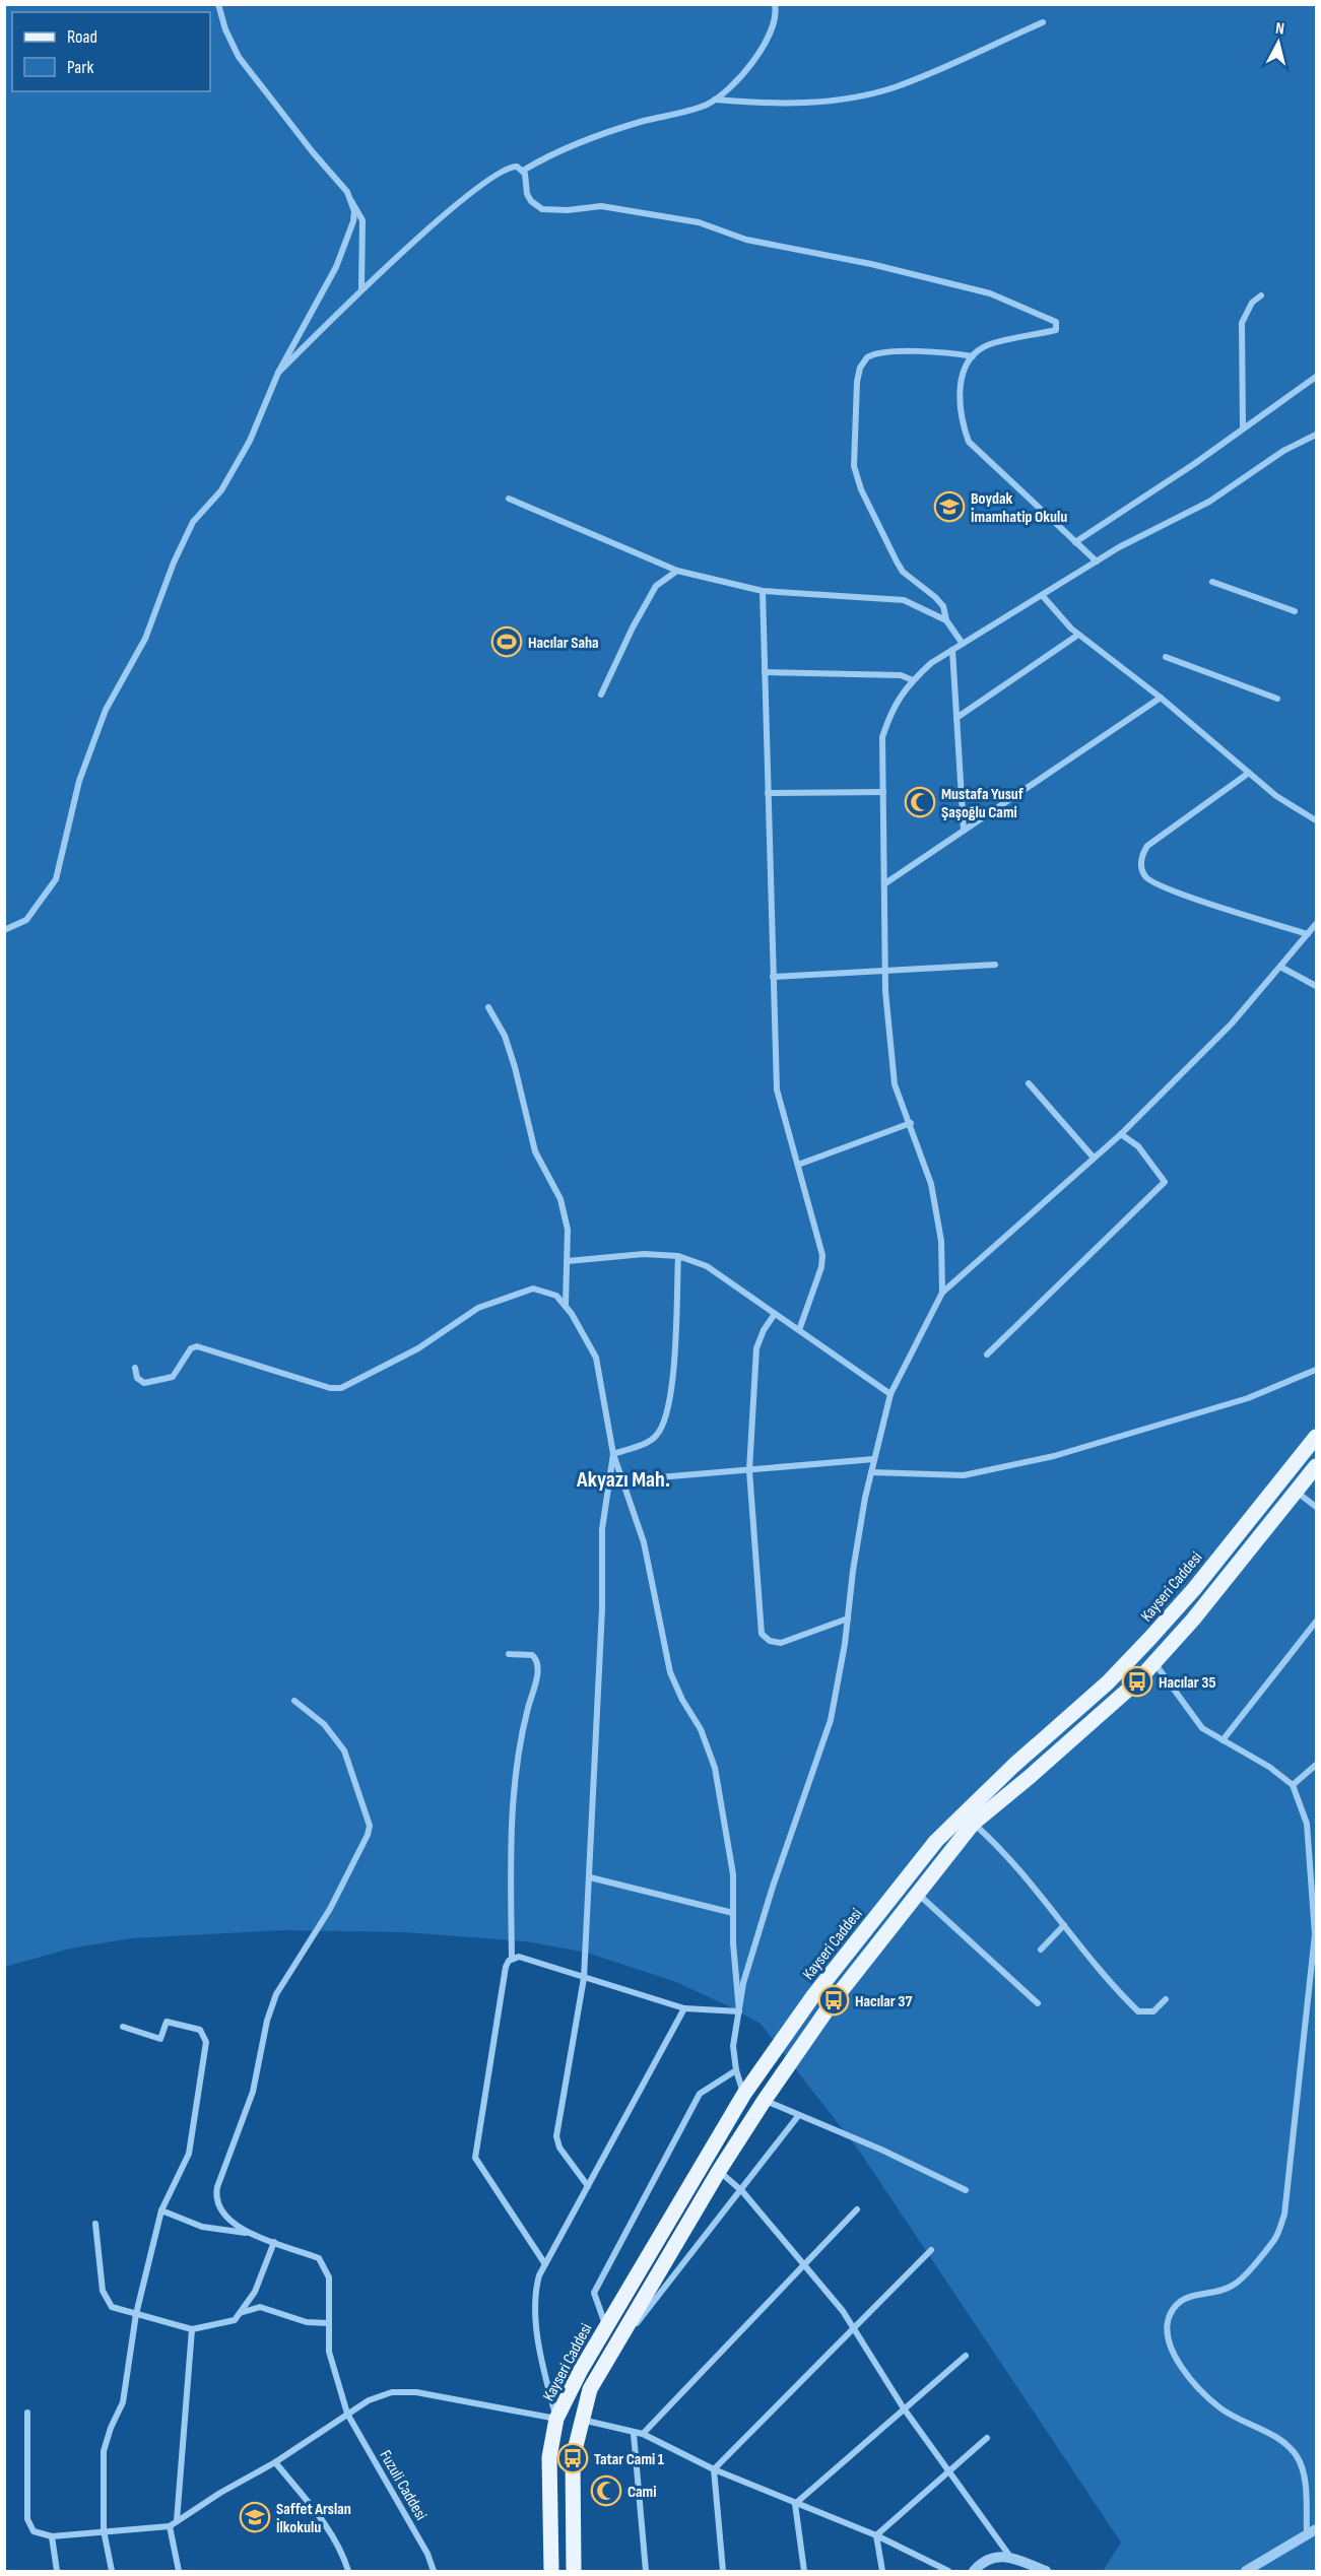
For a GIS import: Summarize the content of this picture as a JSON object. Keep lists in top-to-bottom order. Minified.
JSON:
{"streets":{"main road":["Kayseri Caddesi"],"street":["Fuzuli Caddesi"]},"districts":["Akyazı Mah."],"places":{"school or university":["Boydak İmamhatip Okulu","Saffet Arslan İlkokulu"],"sports":["Hacılar Saha"],"mosque":["Mustafa Yusuf Şaşoğlu Cami","Cami"],"bus stop":["Hacılar 35","Hacılar 37","Tatar Cami 1"]},"legend":["Road","Park"],"north":"top"}
